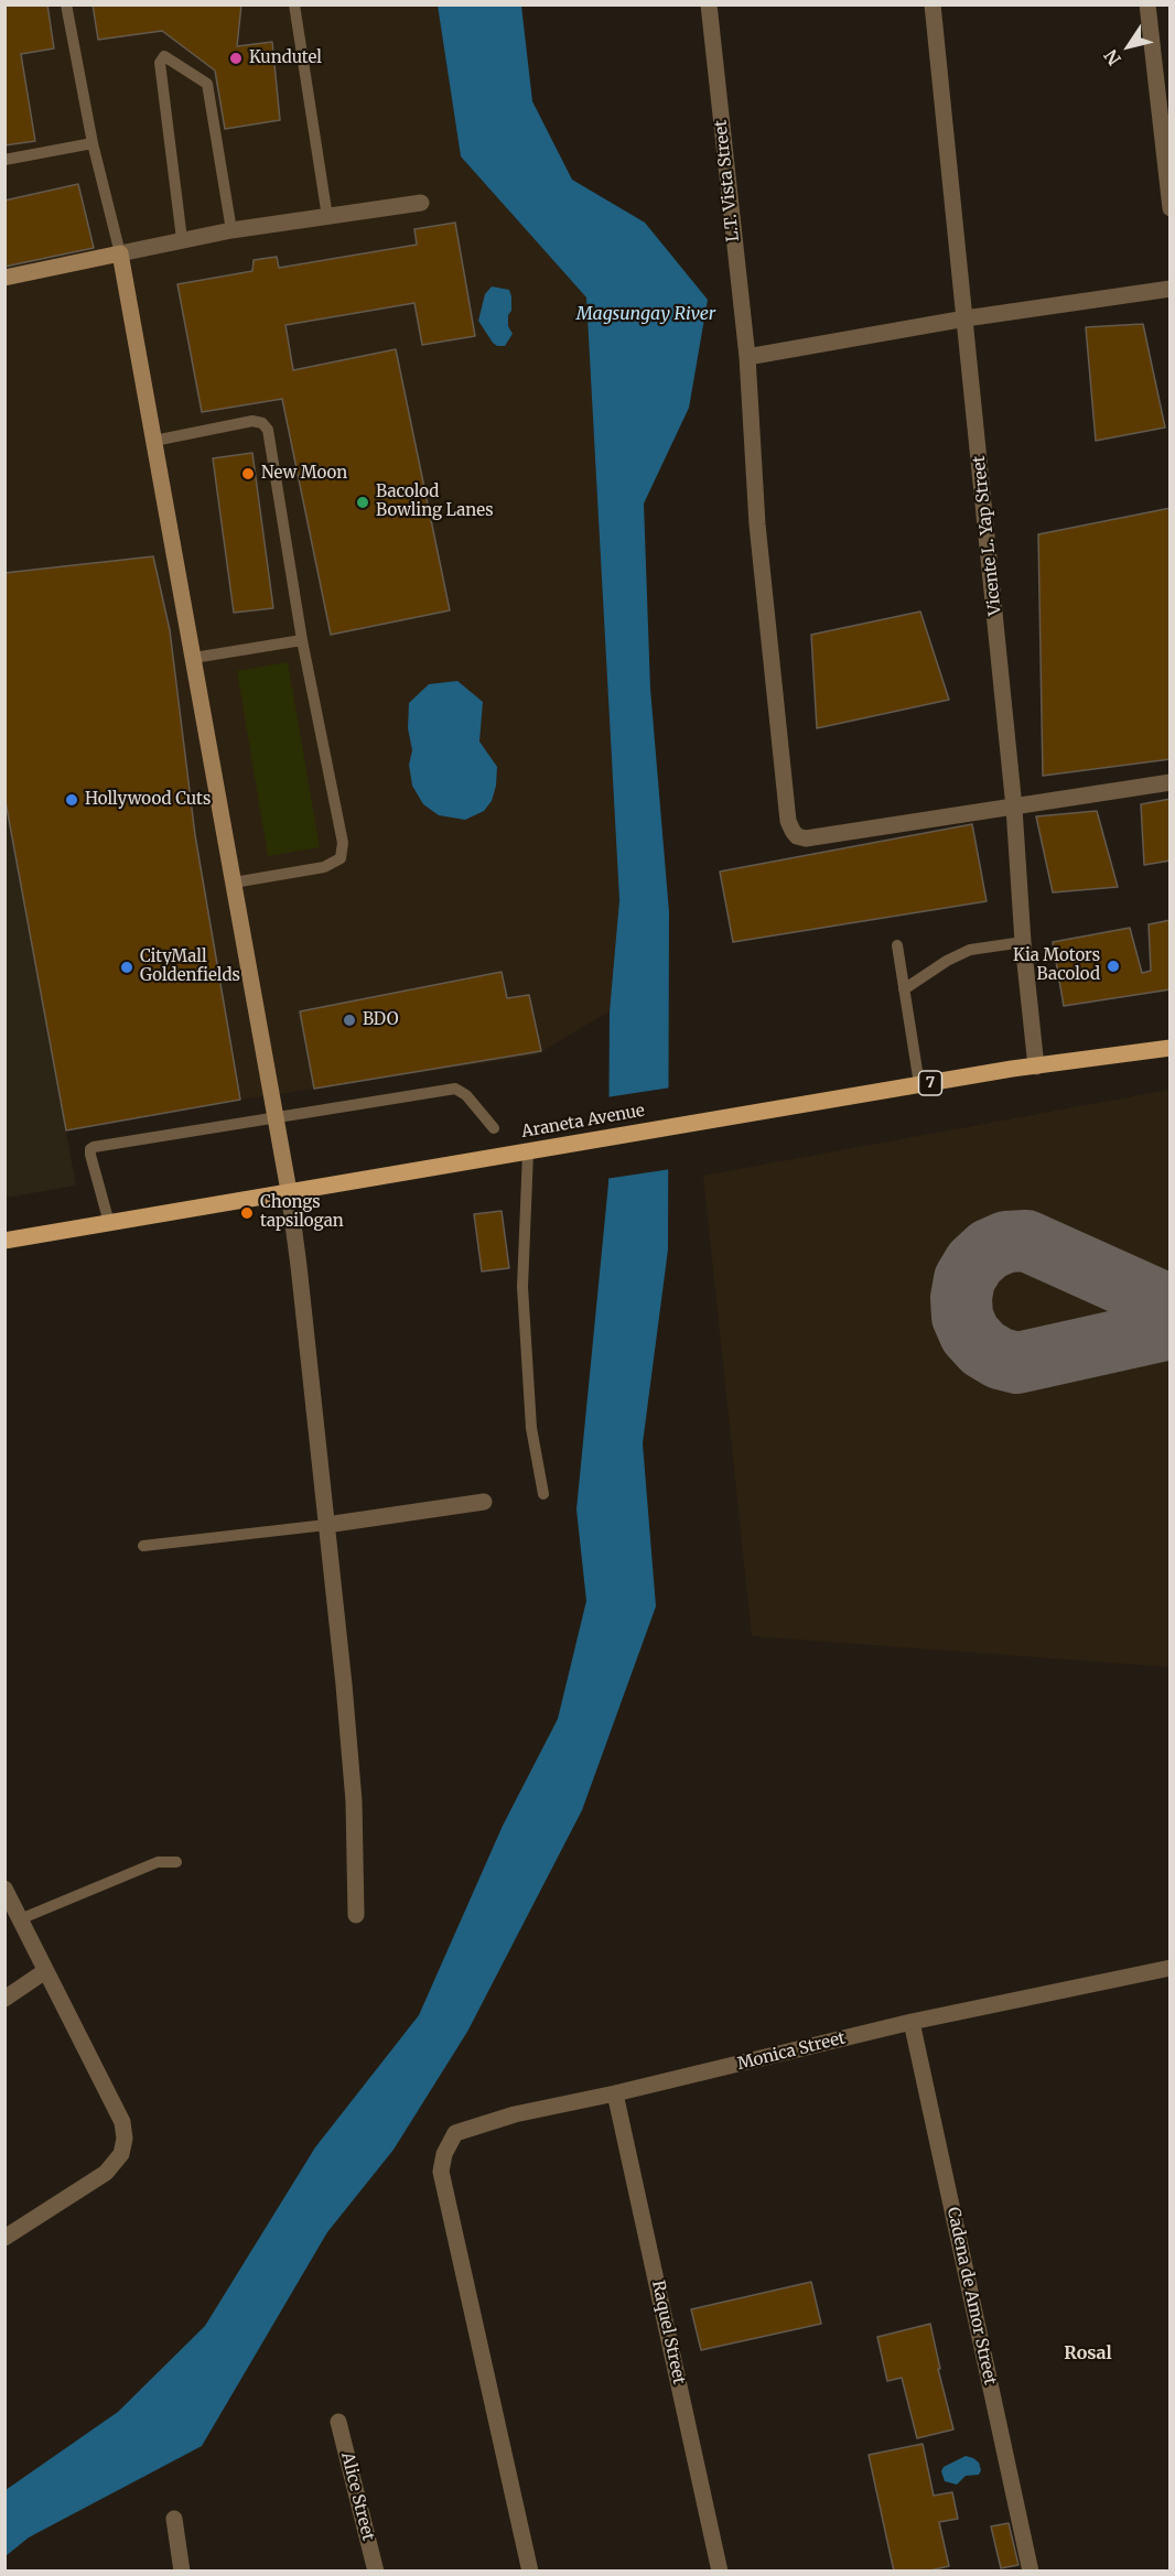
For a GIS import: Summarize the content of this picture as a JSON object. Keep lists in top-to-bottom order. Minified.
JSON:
{"streets":{"main road":["7","Araneta Avenue"],"street":["L.T. Vista Street","Vicente L. Yap Street","Monica Street","Cadena de Amor Street","Raquel Street","Alice Street"]},"crossings":[["L.T. Vista Street","Vicente L. Yap Street"],["Vicente L. Yap Street","Araneta Avenue"],["Monica Street","Cadena de Amor Street"],["Monica Street","Raquel Street"]],"districts":["Rosal"],"water":["Magsungay River"],"places":["Kundutel","New Moon","Bacolod Bowling Lanes","Hollywood Cuts","Kia Motors Bacolod","CityMall Goldenfields","BDO","Chongs tapsilogan"],"north":"bottom left"}
